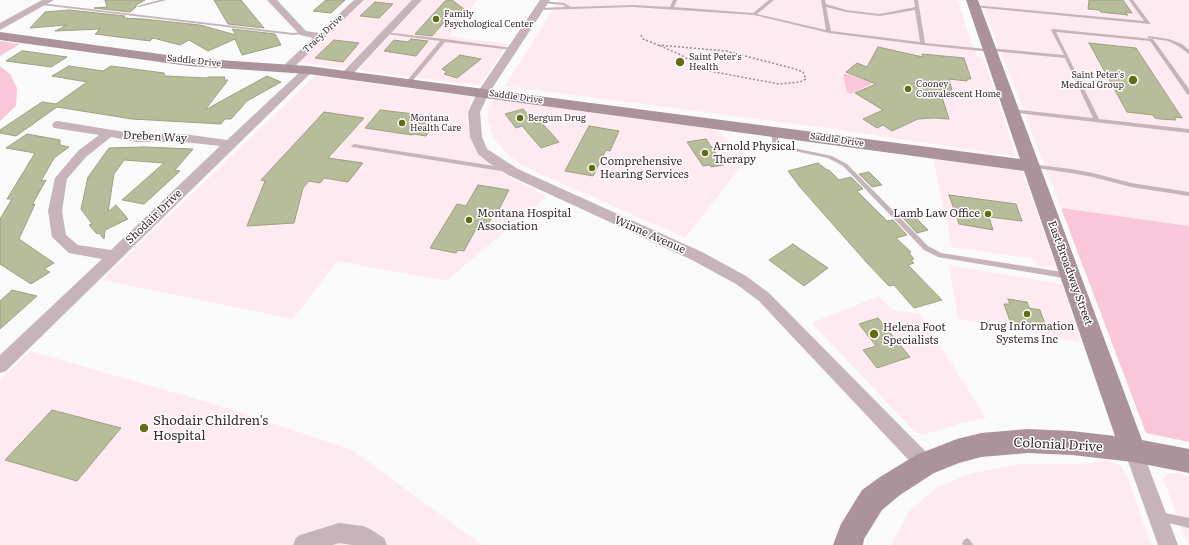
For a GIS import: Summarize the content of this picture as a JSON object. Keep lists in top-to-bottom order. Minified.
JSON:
{"streets":{"street":["Tracy Drive","Saddle Drive","Dreben Way","Shodair Drive","Winne Avenue","East Broadway Street","Colonial Drive"]},"crossings":[["Tracy Drive","Saddle Drive"],["Saddle Drive","Shodair Drive"],["Saddle Drive","Winne Avenue"],["Saddle Drive","East Broadway Street"],["Dreben Way","Shodair Drive"],["Winne Avenue","Colonial Drive"],["East Broadway Street","Colonial Drive"]],"places":["Family Psychological Center","Saint Peter's Health","Saint Peter's Medical Group","Cooney Convalescent Home","Bergum Drug","Montana Health Care","Arnold Physical Therapy","Comprehensive Hearing Services","Lamb Law Office","Montana Hospital Association","Drug Information Systems Inc","Helena Foot Specialists","Shodair Children's Hospital"]}
